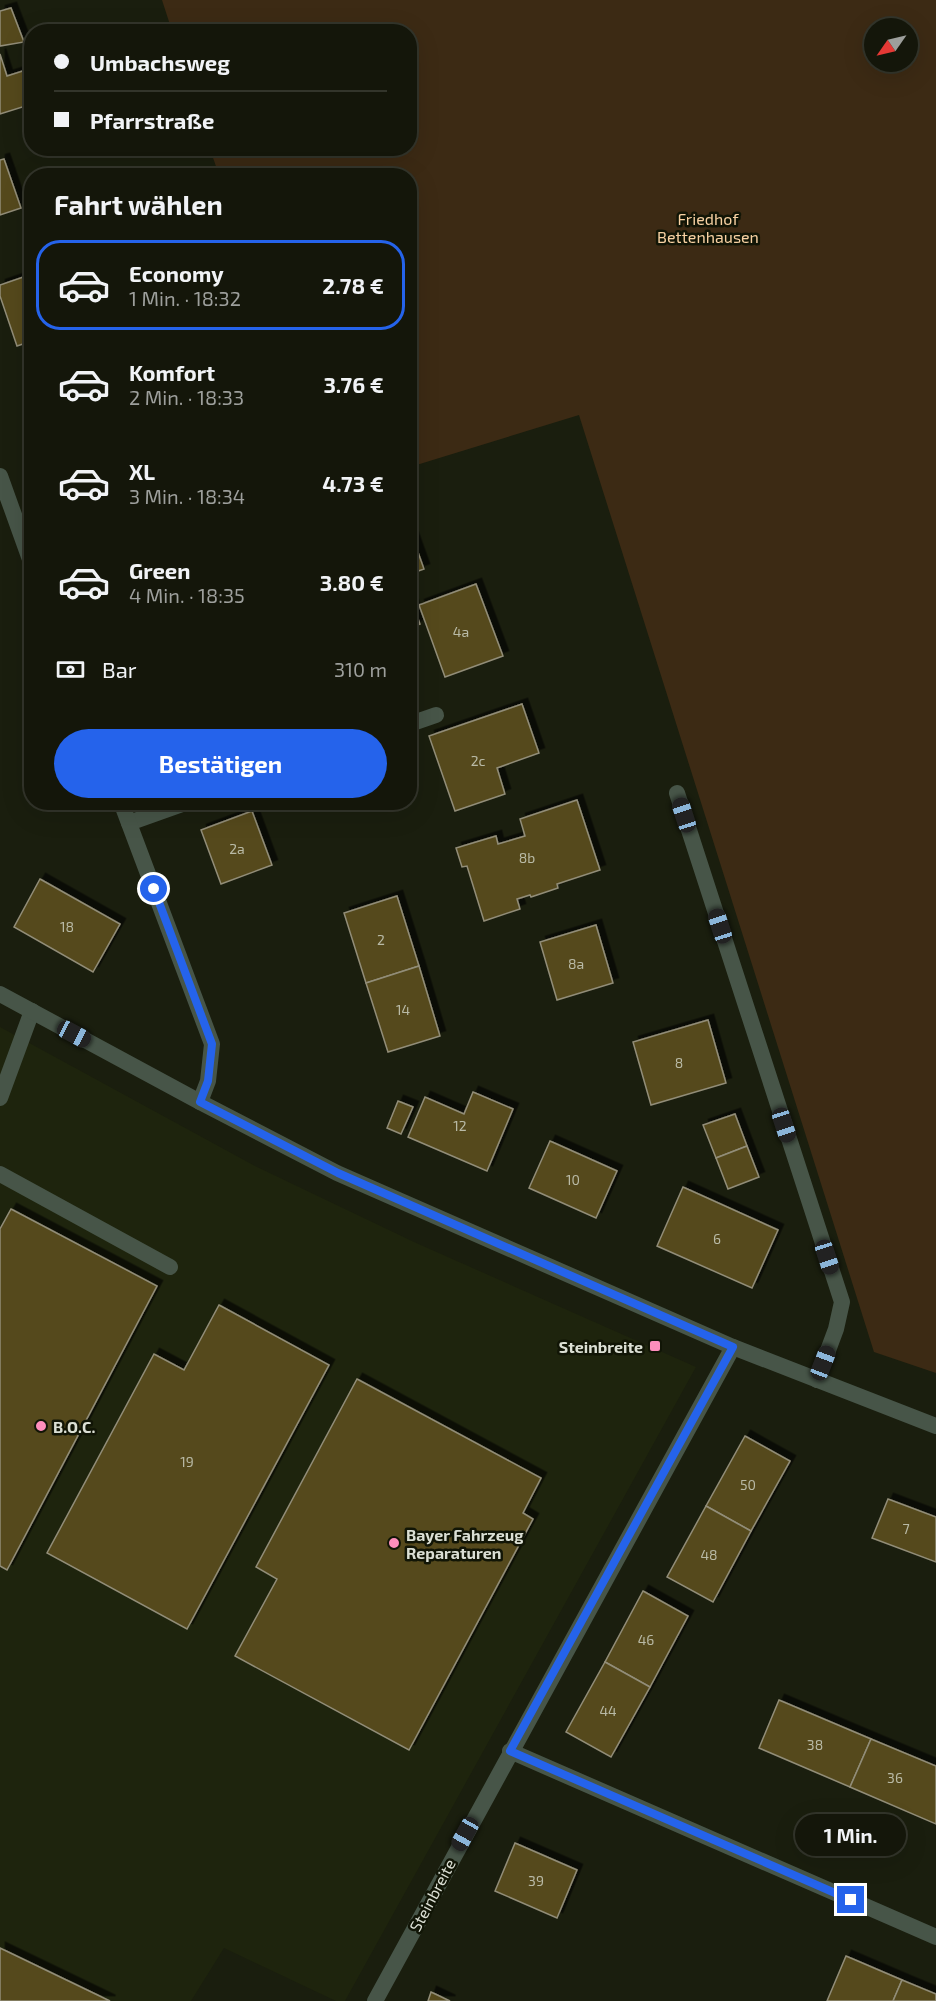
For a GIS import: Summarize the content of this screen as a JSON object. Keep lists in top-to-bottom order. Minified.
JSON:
{"streets":{"street":["Steinbreite"]},"parks":["Friedhof Bettenhausen"],"places":{"transit":["Steinbreite"],"other":["B.O.C.","Bayer Fahrzeug Reparaturen"]},"house_numbers":["4a","2c","2a","8b","18","2","8a","14","8","12","10","6","19","50","7","48","46","44","38","36","39"],"north":"bottom left","page":{"banner":["Umbachsweg","Pfarrstraße"],"heading":"Fahrt wählen","list":[{"name":"Economy","note":"1 Min. · 18:32","value":"2.78 €"},{"name":"Komfort","note":"2 Min. · 18:33","value":"3.76 €"},{"name":"XL","note":"3 Min. · 18:34","value":"4.73 €"},{"name":"Green","note":"4 Min. · 18:35","value":"3.80 €"}],"pay":["Bar","310 m"],"buttons":"Bestätigen","bubble":"1 Min."}}
